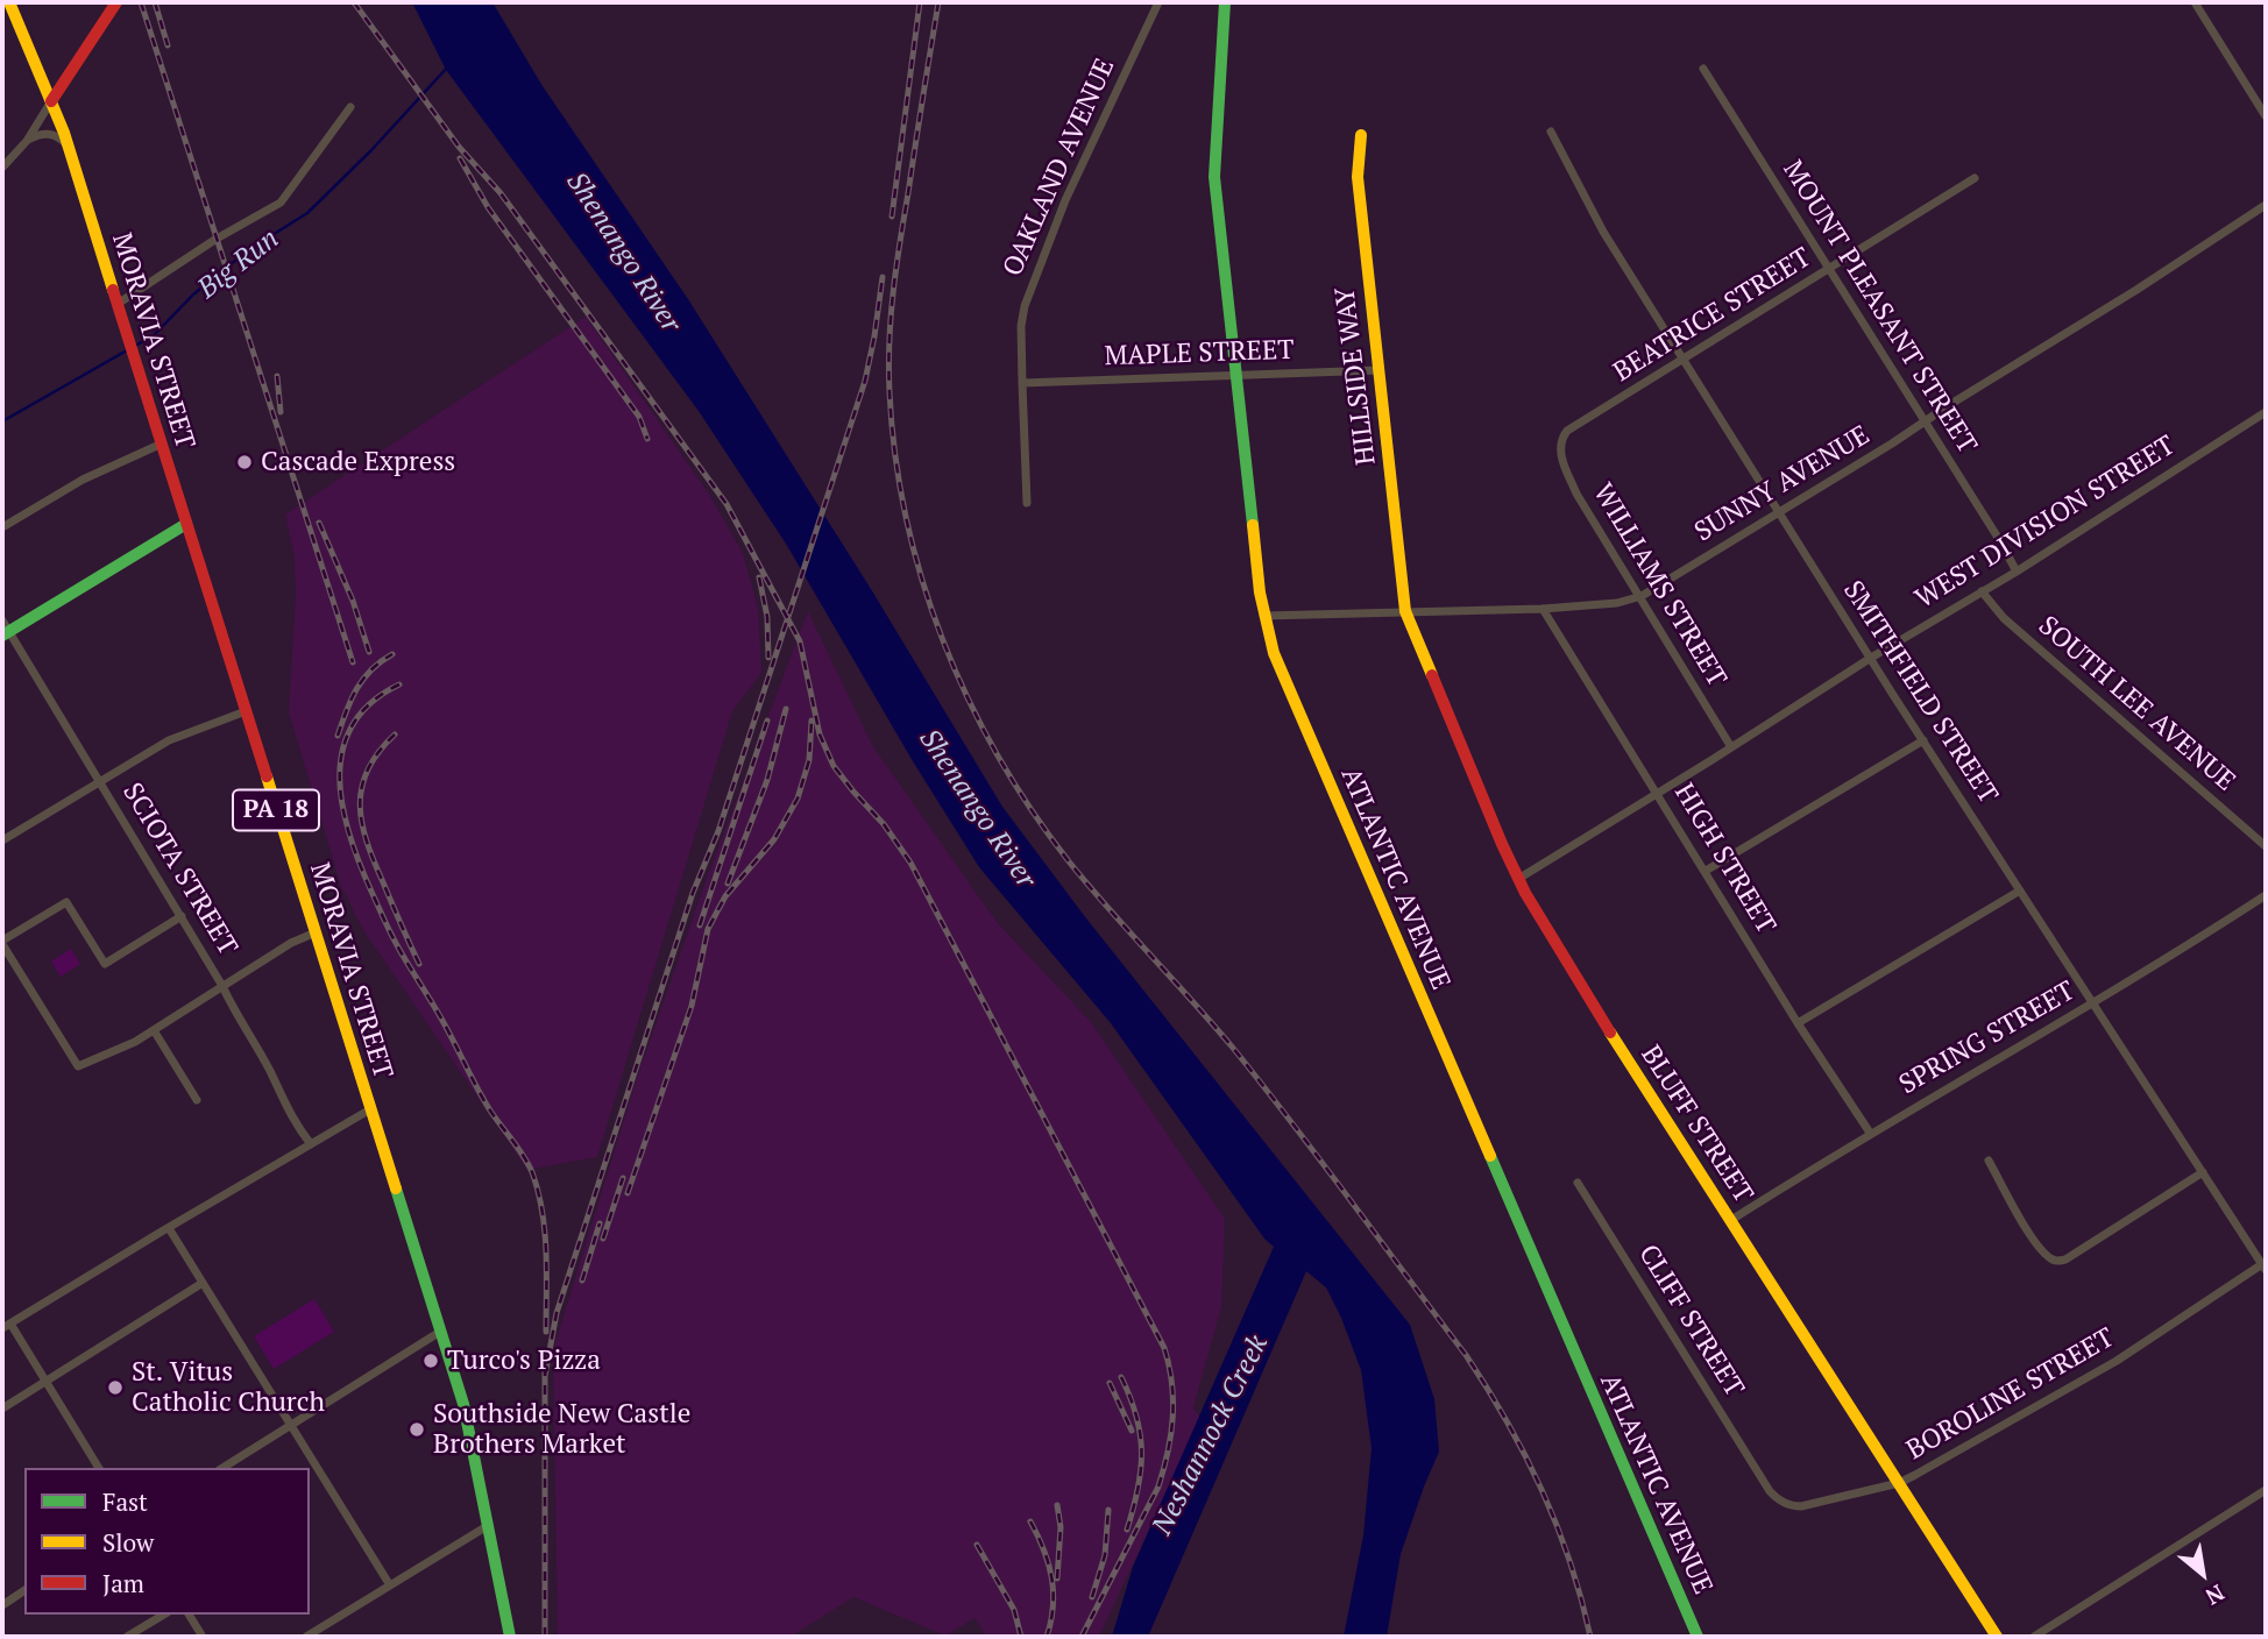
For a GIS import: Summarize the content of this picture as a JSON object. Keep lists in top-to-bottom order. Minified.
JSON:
{"streets":{"street":["OAKLAND AVENUE","MOUNT PLEASANT STREET","BEATRICE STREET","MORAVIA STREET","MAPLE STREET","HILLSIDE WAY","SUNNY AVENUE","WEST DIVISION STREET","WILLIAMS STREET","SMITHFIELD STREET","SOUTH LEE AVENUE","PA 18","HIGH STREET","SCIOTA STREET","ATLANTIC AVENUE","SPRING STREET","BLUFF STREET","CLIFF STREET","BOROLINE STREET"]},"crossings":[["OAKLAND AVENUE","MAPLE STREET"],["MOUNT PLEASANT STREET","BEATRICE STREET"],["MOUNT PLEASANT STREET","SUNNY AVENUE"],["MOUNT PLEASANT STREET","WEST DIVISION STREET"],["BEATRICE STREET","WILLIAMS STREET"],["BEATRICE STREET","SMITHFIELD STREET"],["MAPLE STREET","HILLSIDE WAY"],["MAPLE STREET","ATLANTIC AVENUE"],["HILLSIDE WAY","SUNNY AVENUE"],["HILLSIDE WAY","BLUFF STREET"],["SUNNY AVENUE","WILLIAMS STREET"],["SUNNY AVENUE","SMITHFIELD STREET"],["SUNNY AVENUE","HIGH STREET"],["SUNNY AVENUE","ATLANTIC AVENUE"],["SUNNY AVENUE","BLUFF STREET"],["WEST DIVISION STREET","WILLIAMS STREET"],["WEST DIVISION STREET","SMITHFIELD STREET"],["WEST DIVISION STREET","SOUTH LEE AVENUE"],["WEST DIVISION STREET","HIGH STREET"],["WEST DIVISION STREET","BLUFF STREET"],["SMITHFIELD STREET","SPRING STREET"],["SMITHFIELD STREET","BOROLINE STREET"],["HIGH STREET","SPRING STREET"],["SPRING STREET","BLUFF STREET"],["BLUFF STREET","BOROLINE STREET"],["CLIFF STREET","BOROLINE STREET"]],"water":["Shenango River","Big Run","Neshannock Creek"],"places":["Cascade Express","Turco's Pizza","St. Vitus Catholic Church","Southside New Castle Brothers Market"],"legend":["Fast","Slow","Jam"],"north":"bottom right"}
